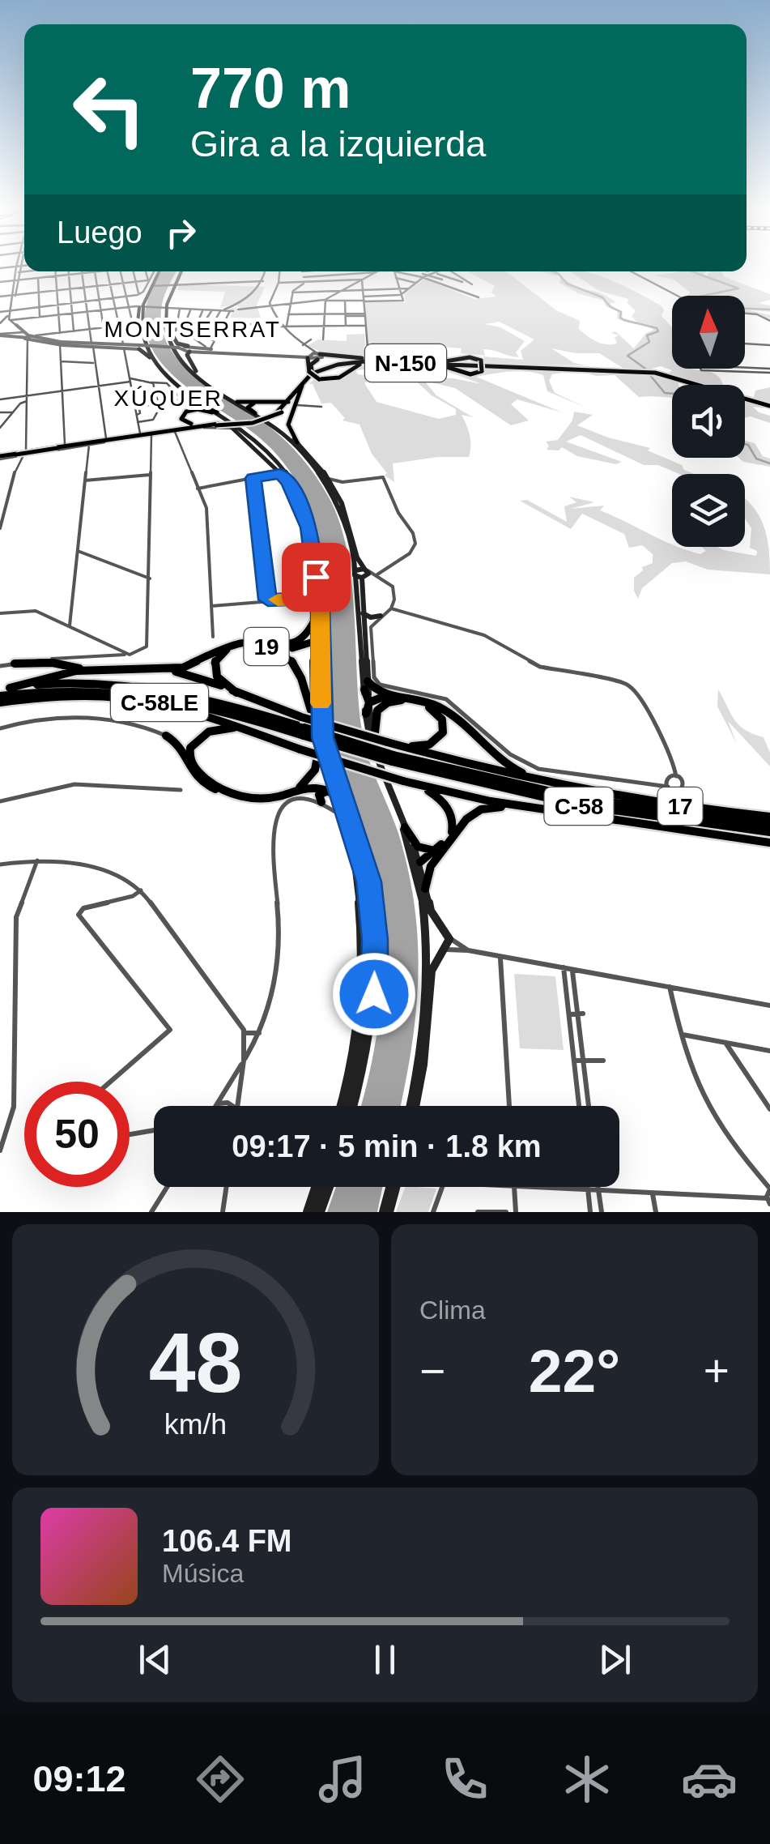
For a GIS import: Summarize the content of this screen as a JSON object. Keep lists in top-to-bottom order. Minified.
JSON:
{"streets":{"highway":["19","C-58LE","C-58","17"],"main road":["N-150"]},"districts":["MONTSERRAT","XÚQUER"],"north":"top","page":{"turn":["770 m","Gira a la izquierda"],"then":"Luego","limit":"50","trip":"09:17 · 5 min · 1.8 km","tile":"Clima","heat":["−","22°","+"],"song":["106.4 FM","Música"],"tabs":"09:12","gauge":["48","km/h"]}}
